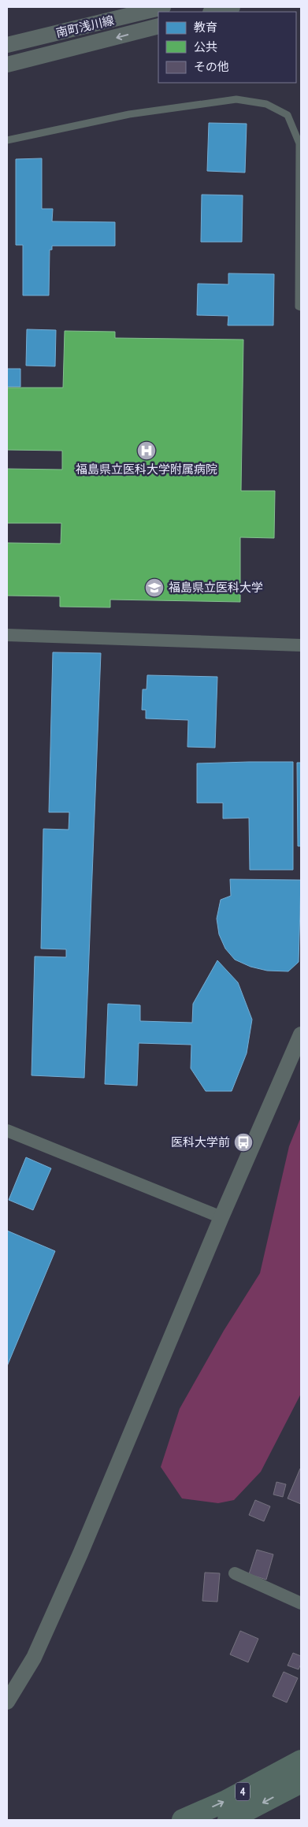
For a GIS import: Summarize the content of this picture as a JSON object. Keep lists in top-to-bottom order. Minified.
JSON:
{"streets":{"highway":["4"],"street":["南町浅川線"]},"places":{"hospital":["福島県立医科大学附属病院"],"school or university":["福島県立医科大学"],"bus stop":["医科大学前"]},"legend":["教育","公共","その他"]}
